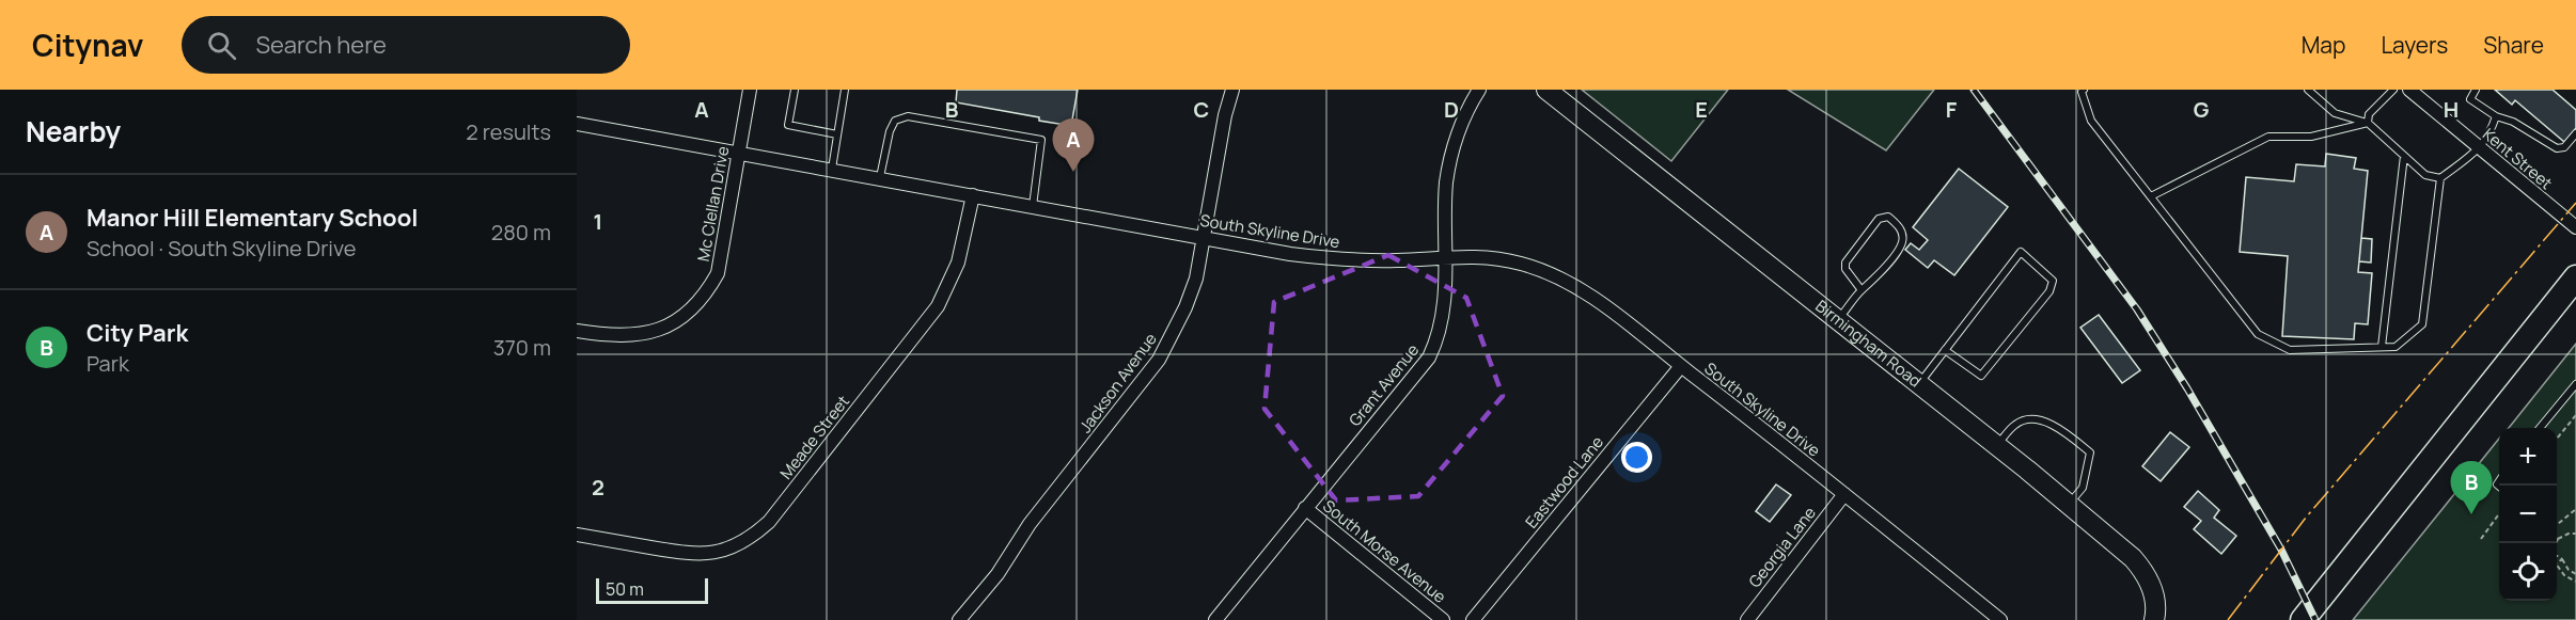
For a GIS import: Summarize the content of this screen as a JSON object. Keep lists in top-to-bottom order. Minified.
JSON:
{"streets":{"street":["Kent Street","Mc Clellan Drive","South Skyline Drive","Birmingham Road","Jackson Avenue","Grant Avenue","Meade Street","Eastwood Lane","Georgia Lane","South Morse Avenue"]},"crossings":[["Mc Clellan Drive","South Skyline Drive"],["South Skyline Drive","Jackson Avenue"],["South Skyline Drive","Grant Avenue"],["South Skyline Drive","Meade Street"],["South Skyline Drive","Eastwood Lane"],["South Skyline Drive","Georgia Lane"],["Grant Avenue","South Morse Avenue"]],"scale_bar":"50 m","page":{"header":"Citynav","search":"Search here","nav":["Map","Layers","Share"],"heading":["Nearby","2 results"],"pins":["A","B"],"list":[{"mark":"A","name":"Manor Hill Elementary School","note":"School · South Skyline Drive","value":"280 m"},{"mark":"B","name":"City Park","note":"Park","value":"370 m"}],"map_buttons":["+","−"],"scale":"50 m"},"grid":{"columns":["A","B","C","D","E","F","G","H"],"rows":["1","2"]}}
